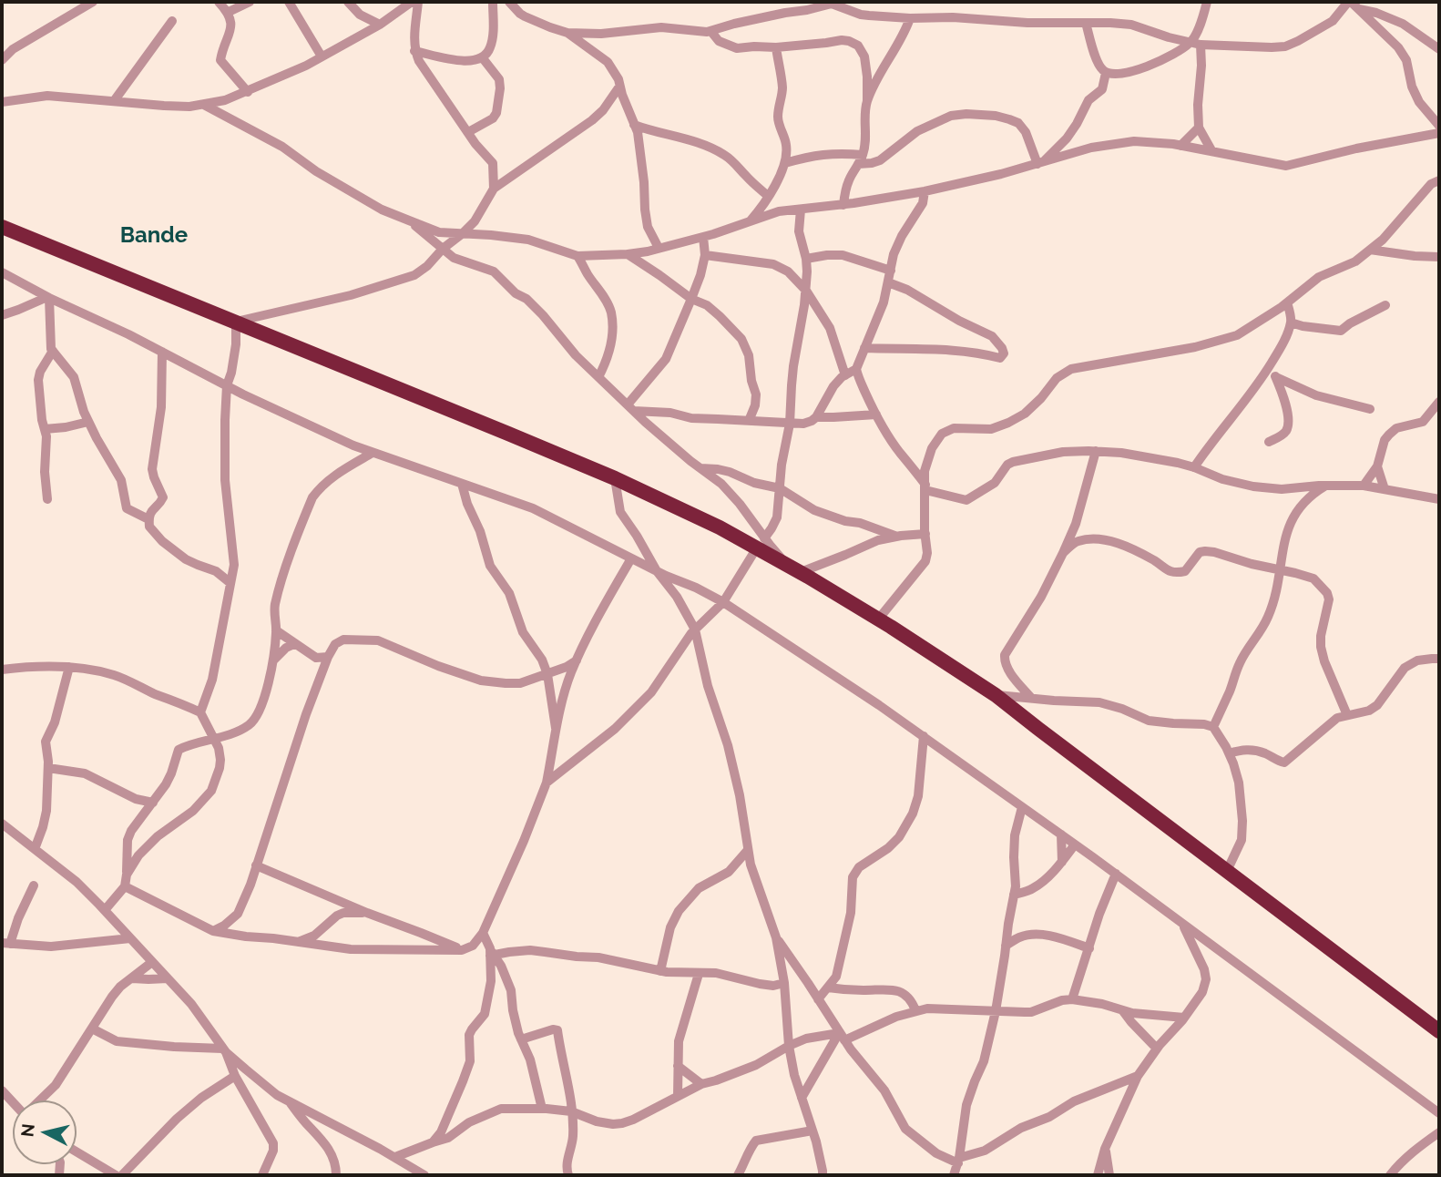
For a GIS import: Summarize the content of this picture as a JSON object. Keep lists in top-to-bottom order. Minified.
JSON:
{"districts":["Bande"],"north":"left"}
